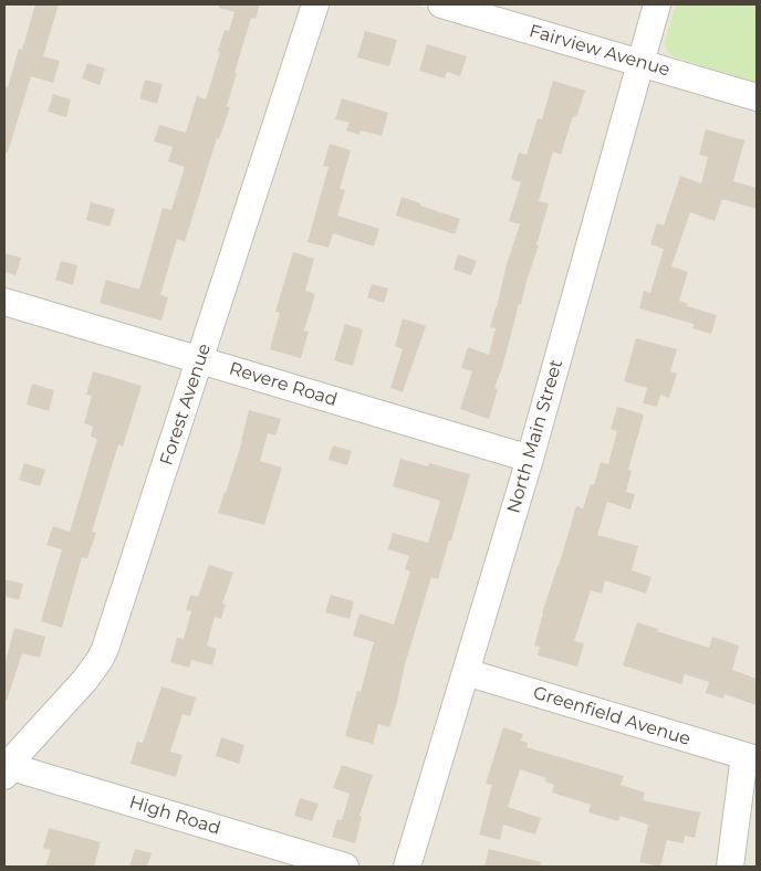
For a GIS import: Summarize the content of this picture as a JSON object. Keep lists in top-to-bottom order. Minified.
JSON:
{"streets":{"street":["Fairview Avenue","Revere Road","Forest Avenue","North Main Street","Greenfield Avenue","High Road"]},"crossings":[["Fairview Avenue","North Main Street"],["Revere Road","Forest Avenue"],["Revere Road","North Main Street"],["Forest Avenue","High Road"],["North Main Street","Greenfield Avenue"]]}
